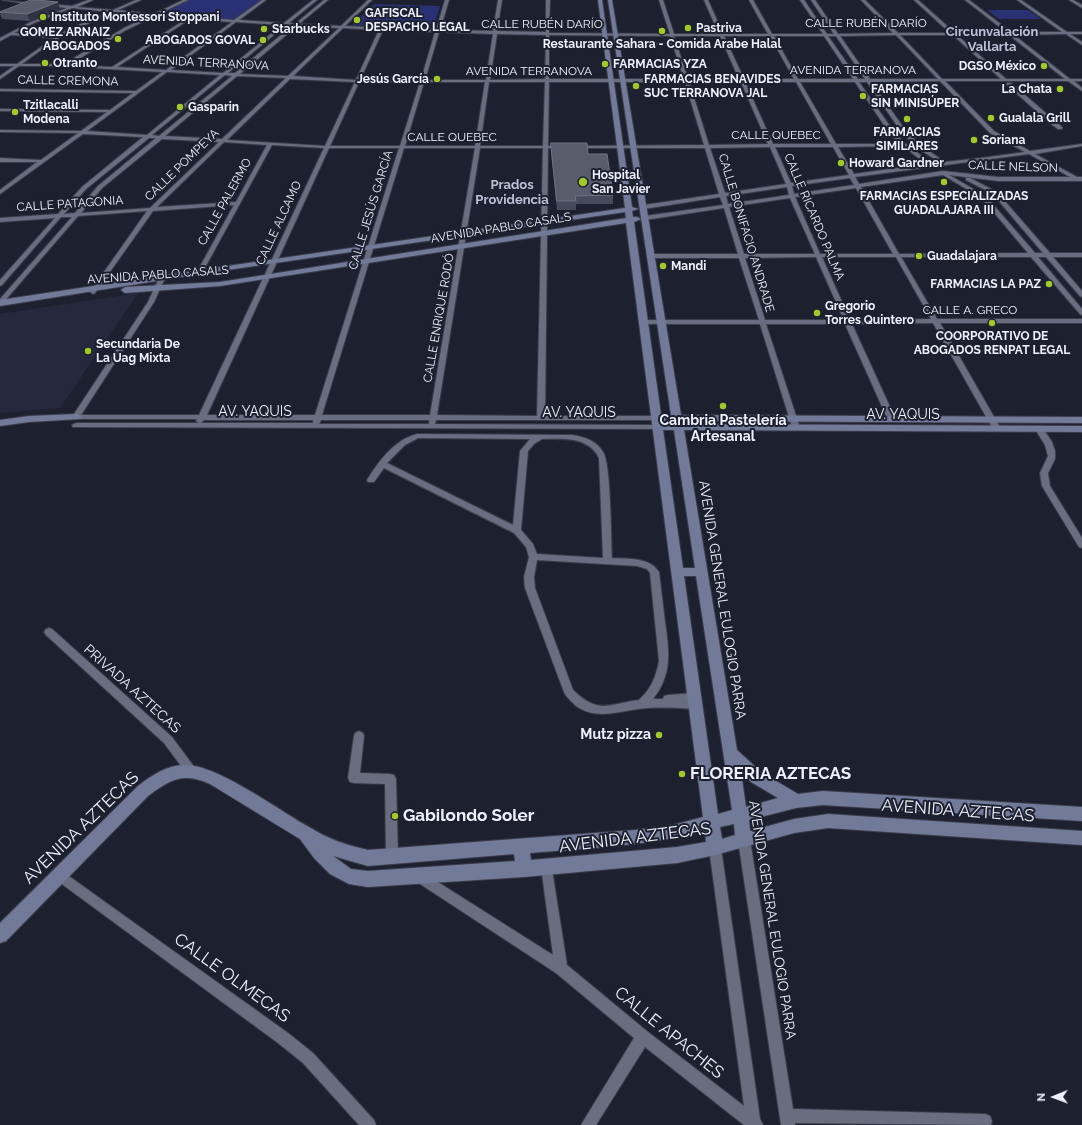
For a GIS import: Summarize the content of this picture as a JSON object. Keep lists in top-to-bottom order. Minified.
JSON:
{"streets":{"street":["CALLE RUBÉN DARÍO","AVENIDA TERRANOVA","CALLE CREMONA","CALLE QUEBEC","CALLE POMPEYA","CALLE NELSON","CALLE PALERMO","CALLE PATAGONIA","CALLE JESÚS GARCÍA","CALLE RICARDO PALMA","CALLE ALCAMO","AVENIDA PABLO CASALS","CALLE BONIFACIO ANDRADE","CALLE A. GRECO","CALLE ENRIQUE RODÓ","AV. YAQUIS","AVENIDA GENERAL EULOGIO PARRA","PRIVADA AZTECAS","AVENIDA AZTECAS","CALLE OLMECAS","CALLE APACHES"]},"crossings":[["CALLE RUBÉN DARÍO","CALLE POMPEYA"],["CALLE RUBÉN DARÍO","CALLE JESÚS GARCÍA"],["CALLE RUBÉN DARÍO","CALLE RICARDO PALMA"],["CALLE RUBÉN DARÍO","CALLE ALCAMO"],["CALLE RUBÉN DARÍO","CALLE BONIFACIO ANDRADE"],["CALLE RUBÉN DARÍO","CALLE ENRIQUE RODÓ"],["CALLE RUBÉN DARÍO","AVENIDA GENERAL EULOGIO PARRA"],["AVENIDA TERRANOVA","CALLE POMPEYA"],["AVENIDA TERRANOVA","CALLE JESÚS GARCÍA"],["AVENIDA TERRANOVA","CALLE RICARDO PALMA"],["AVENIDA TERRANOVA","CALLE ALCAMO"],["AVENIDA TERRANOVA","CALLE BONIFACIO ANDRADE"],["AVENIDA TERRANOVA","CALLE ENRIQUE RODÓ"],["AVENIDA TERRANOVA","AVENIDA GENERAL EULOGIO PARRA"],["CALLE QUEBEC","CALLE POMPEYA"],["CALLE QUEBEC","CALLE PALERMO"],["CALLE QUEBEC","CALLE JESÚS GARCÍA"],["CALLE QUEBEC","CALLE RICARDO PALMA"],["CALLE QUEBEC","CALLE ALCAMO"],["CALLE QUEBEC","CALLE BONIFACIO ANDRADE"],["CALLE QUEBEC","CALLE ENRIQUE RODÓ"],["CALLE QUEBEC","AVENIDA GENERAL EULOGIO PARRA"],["CALLE POMPEYA","CALLE PATAGONIA"],["CALLE POMPEYA","AVENIDA PABLO CASALS"],["CALLE NELSON","AVENIDA PABLO CASALS"],["CALLE PALERMO","CALLE PATAGONIA"],["CALLE PALERMO","AVENIDA PABLO CASALS"],["CALLE JESÚS GARCÍA","AVENIDA PABLO CASALS"],["CALLE JESÚS GARCÍA","AV. YAQUIS"],["CALLE RICARDO PALMA","AVENIDA PABLO CASALS"],["CALLE RICARDO PALMA","CALLE A. GRECO"],["CALLE RICARDO PALMA","AV. YAQUIS"],["CALLE ALCAMO","AVENIDA PABLO CASALS"],["CALLE ALCAMO","AV. YAQUIS"],["AVENIDA PABLO CASALS","CALLE BONIFACIO ANDRADE"],["AVENIDA PABLO CASALS","CALLE ENRIQUE RODÓ"],["AVENIDA PABLO CASALS","AVENIDA GENERAL EULOGIO PARRA"],["CALLE BONIFACIO ANDRADE","CALLE A. GRECO"],["CALLE BONIFACIO ANDRADE","AV. YAQUIS"],["CALLE A. GRECO","AVENIDA GENERAL EULOGIO PARRA"],["CALLE ENRIQUE RODÓ","AV. YAQUIS"],["AV. YAQUIS","AVENIDA GENERAL EULOGIO PARRA"],["AVENIDA GENERAL EULOGIO PARRA","AVENIDA AZTECAS"],["PRIVADA AZTECAS","AVENIDA AZTECAS"],["AVENIDA AZTECAS","CALLE OLMECAS"],["AVENIDA AZTECAS","CALLE APACHES"]],"districts":["Circunvalación Vallarta","Prados Providencia"],"places":["Instituto Montessori Stoppani","GAFISCAL DESPACHO LEGAL","Pastriva","Starbucks","Restaurante Sahara - Comida Arabe Halal","GOMEZ ARNAIZ ABOGADOS","ABOGADOS GOVAL","Otranto","FARMACIAS YZA","DGSO México","Jesús García","FARMACIAS BENAVIDES SUC TERRANOVA JAL","La Chata","FARMACIAS SIN MINISÚPER","Gasparin","Tzitlacalli Modena","Gualala Grill","FARMACIAS SIMILARES","Soriana","Howard Gardner","Hospital San Javier","FARMACIAS ESPECIALIZADAS GUADALAJARA III","Guadalajara","Mandi","FARMACIAS LA PAZ","Gregorio Torres Quintero","COORPORATIVO DE ABOGADOS RENPAT LEGAL","Secundaria De La Uag Mixta","Cambria Pastelería Artesanal","Mutz pizza","FLORERIA AZTECAS","Gabilondo Soler"],"north":"left"}
